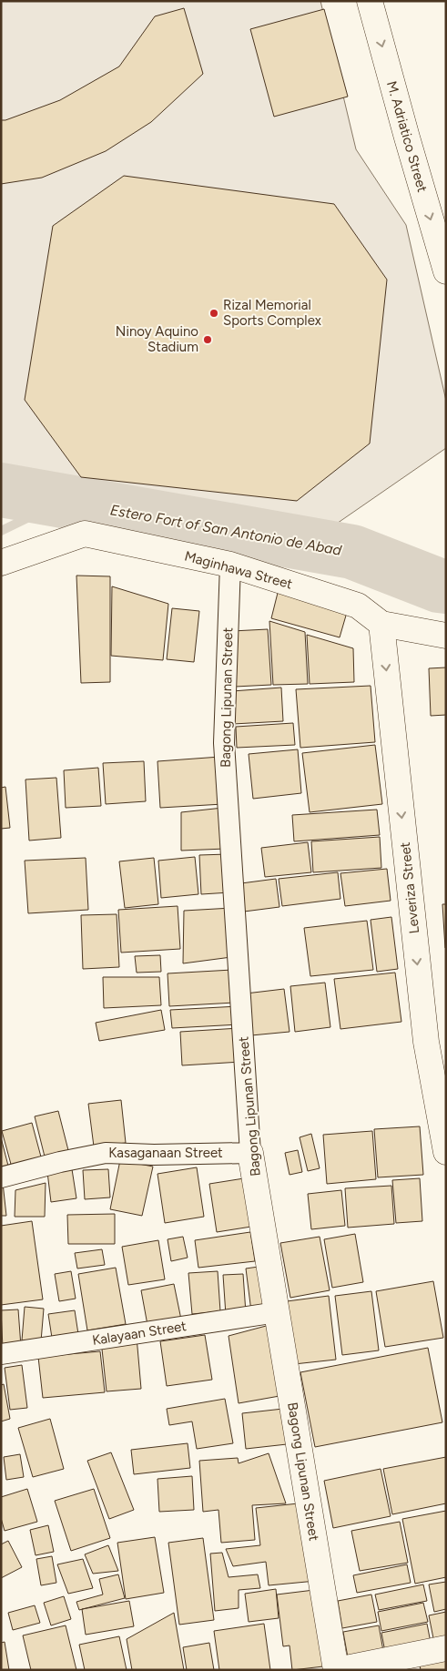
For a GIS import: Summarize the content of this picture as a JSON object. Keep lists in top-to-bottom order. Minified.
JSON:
{"streets":{"street":["M. Adriatico Street","Maginhawa Street","Bagong Lipunan Street","Leveriza Street","Kasaganaan Street","Kalayaan Street"]},"crossings":[["Maginhawa Street","Bagong Lipunan Street"],["Maginhawa Street","Leveriza Street"],["Bagong Lipunan Street","Kasaganaan Street"],["Bagong Lipunan Street","Kalayaan Street"]],"one_way":["M. Adriatico Street","Leveriza Street"],"water":["Estero Fort of San Antonio de Abad"],"places":["Rizal Memorial Sports Complex","Ninoy Aquino Stadium"]}
